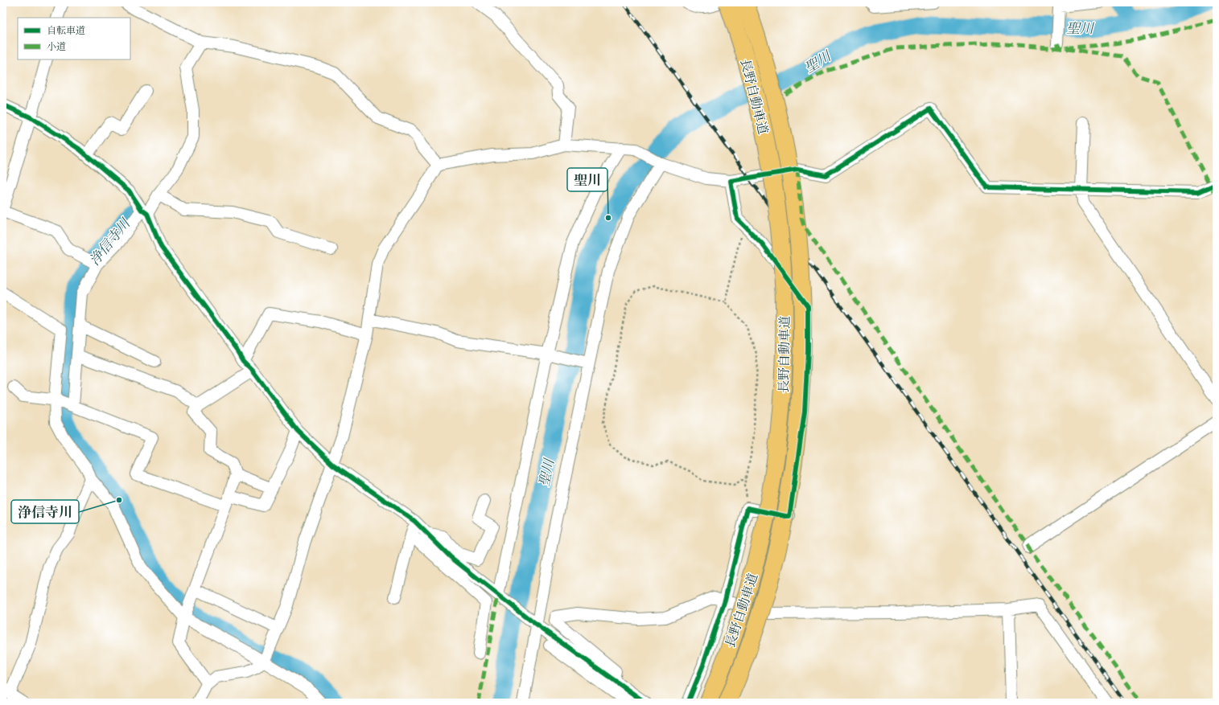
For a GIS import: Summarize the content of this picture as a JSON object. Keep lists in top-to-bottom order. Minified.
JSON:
{"streets":{"highway":["長野自動車道"]},"water":["聖川","浄信寺川"],"places":["聖川","浄信寺川"],"legend":["自転車道","小道"]}
